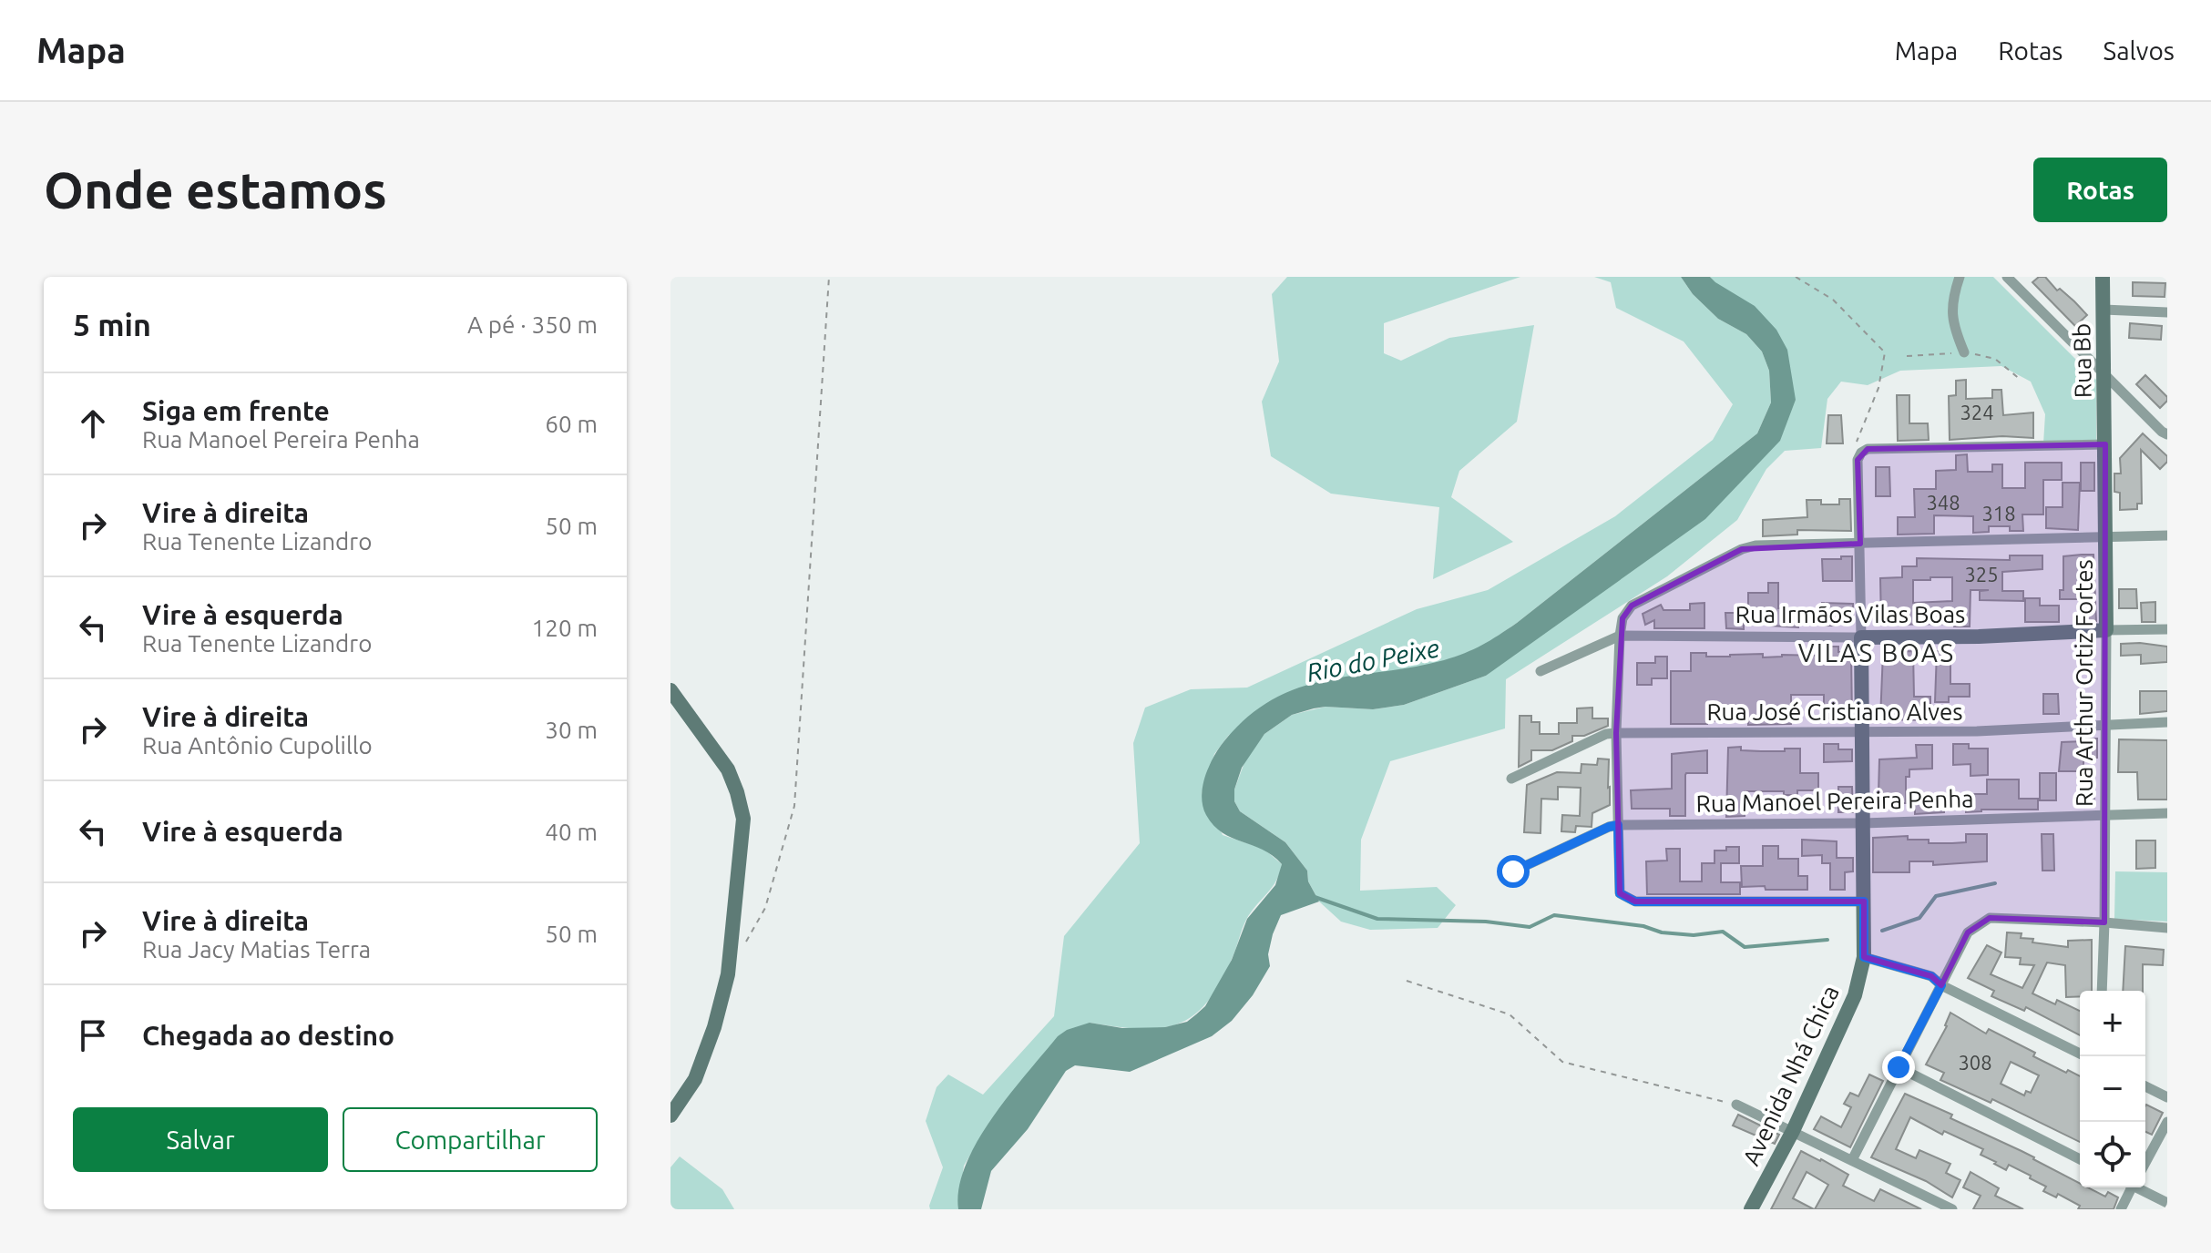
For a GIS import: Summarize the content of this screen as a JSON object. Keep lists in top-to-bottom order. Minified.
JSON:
{"streets":{"street":["Rua Bb","Rua Irmãos Vilas Boas","Rua Arthur Ortiz Fortes","Rua José Cristiano Alves","Rua Manoel Pereira Penha","Avenida Nhá Chica"]},"crossings":[["Rua Bb","Rua Arthur Ortiz Fortes"],["Rua Irmãos Vilas Boas","Rua Arthur Ortiz Fortes"],["Rua Irmãos Vilas Boas","Avenida Nhá Chica"],["Rua Arthur Ortiz Fortes","Rua José Cristiano Alves"],["Rua Arthur Ortiz Fortes","Rua Manoel Pereira Penha"],["Rua José Cristiano Alves","Avenida Nhá Chica"],["Rua Manoel Pereira Penha","Avenida Nhá Chica"]],"districts":["VILAS BOAS"],"water":["Rio do Peixe"],"house_numbers":["324","348","318","325","308"],"page":{"header":"Mapa","nav":["Mapa","Rotas","Salvos"],"buttons":["Rotas",["Salvar","Compartilhar"]],"title":"Onde estamos","heading":["5 min","A pé · 350 m"],"list":[["Siga em frente","Rua Manoel Pereira Penha","60 m"],["Vire à direita","Rua Tenente Lizandro","50 m"],["Vire à esquerda","Rua Tenente Lizandro","120 m"],["Vire à direita","Rua Antônio Cupolillo","30 m"],["Vire à esquerda","40 m"],["Vire à direita","Rua Jacy Matias Terra","50 m"],"Chegada ao destino"],"map_buttons":["+","−"]}}
